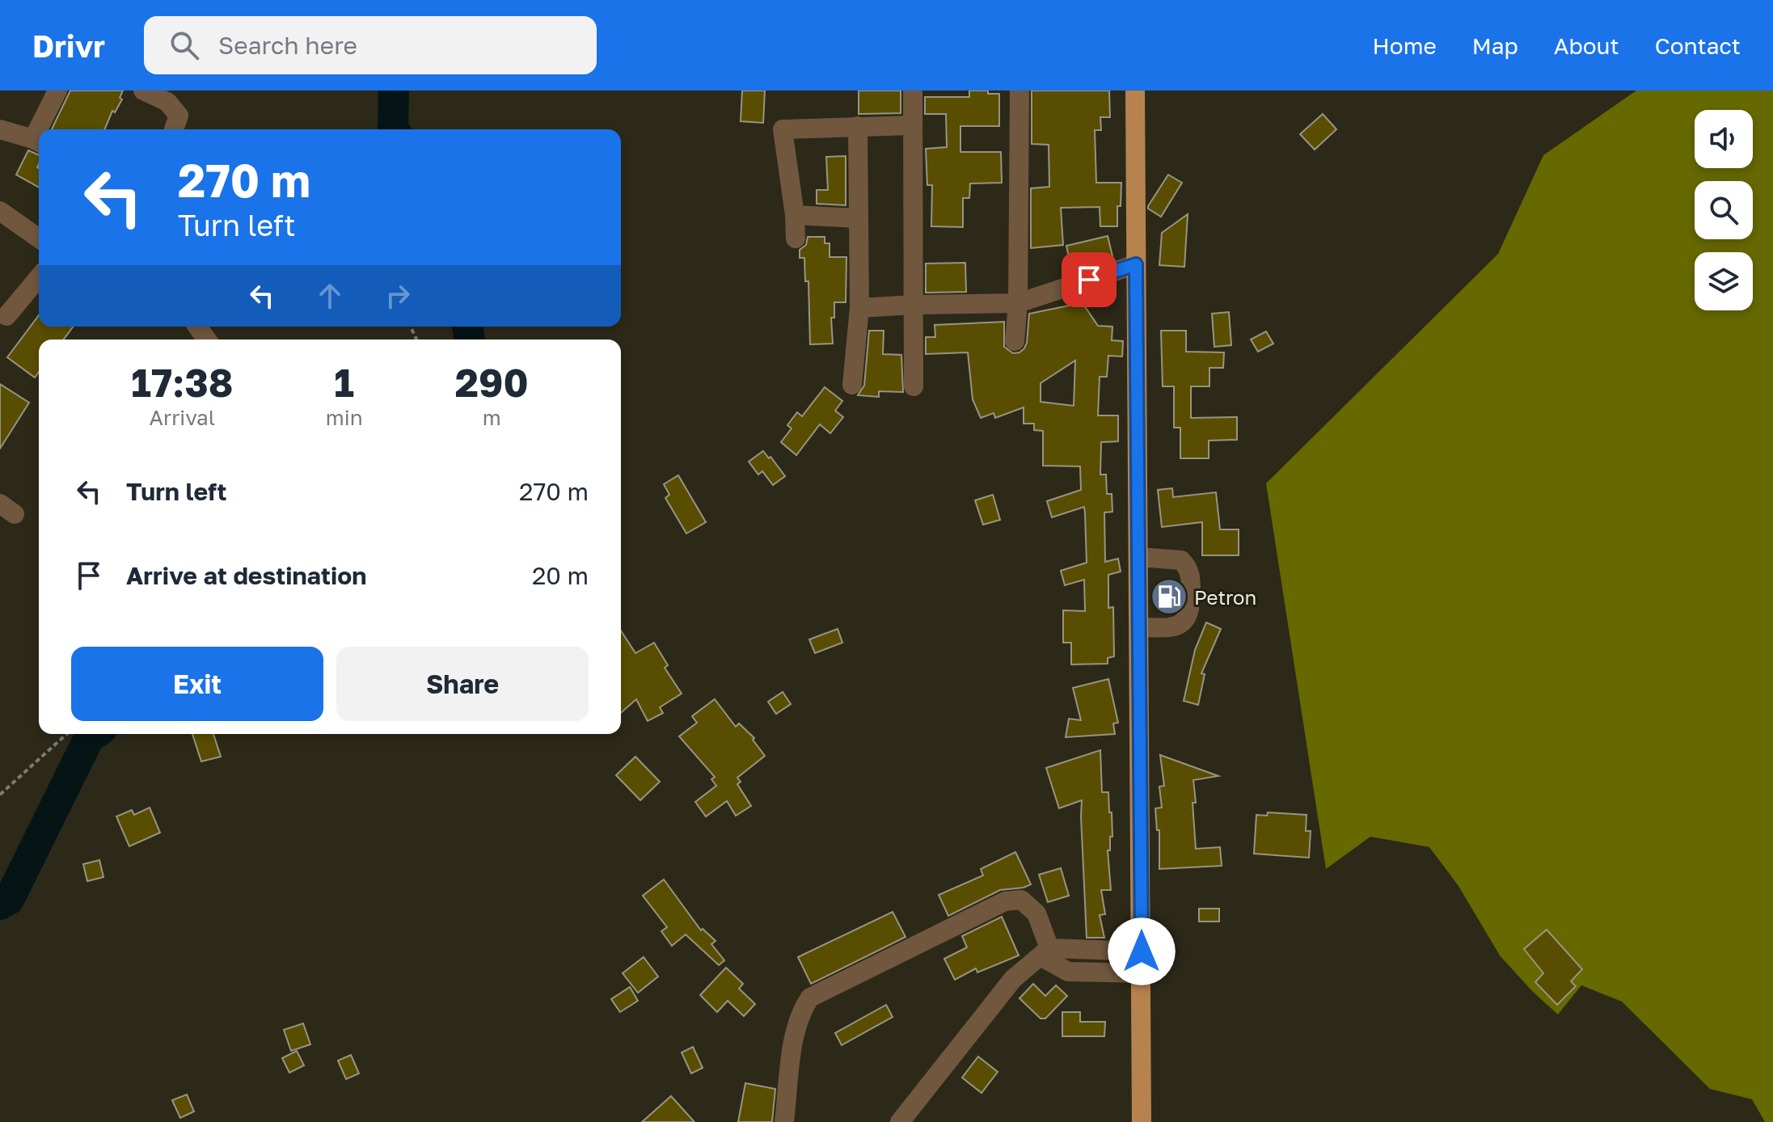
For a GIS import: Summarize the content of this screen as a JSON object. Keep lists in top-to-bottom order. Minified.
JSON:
{"places":{"fuel station":["Petron"]},"page":{"header":"Drivr","search":"Search here","nav":["Home","Map","About","Contact"],"turn":["270 m","Turn left"],"eta":["17:38","Arrival","1","min","290","m"],"list":[{"name":"Turn left","value":"270 m"},{"name":"Arrive at destination","value":"20 m"}],"buttons":["Exit","Share"]}}
